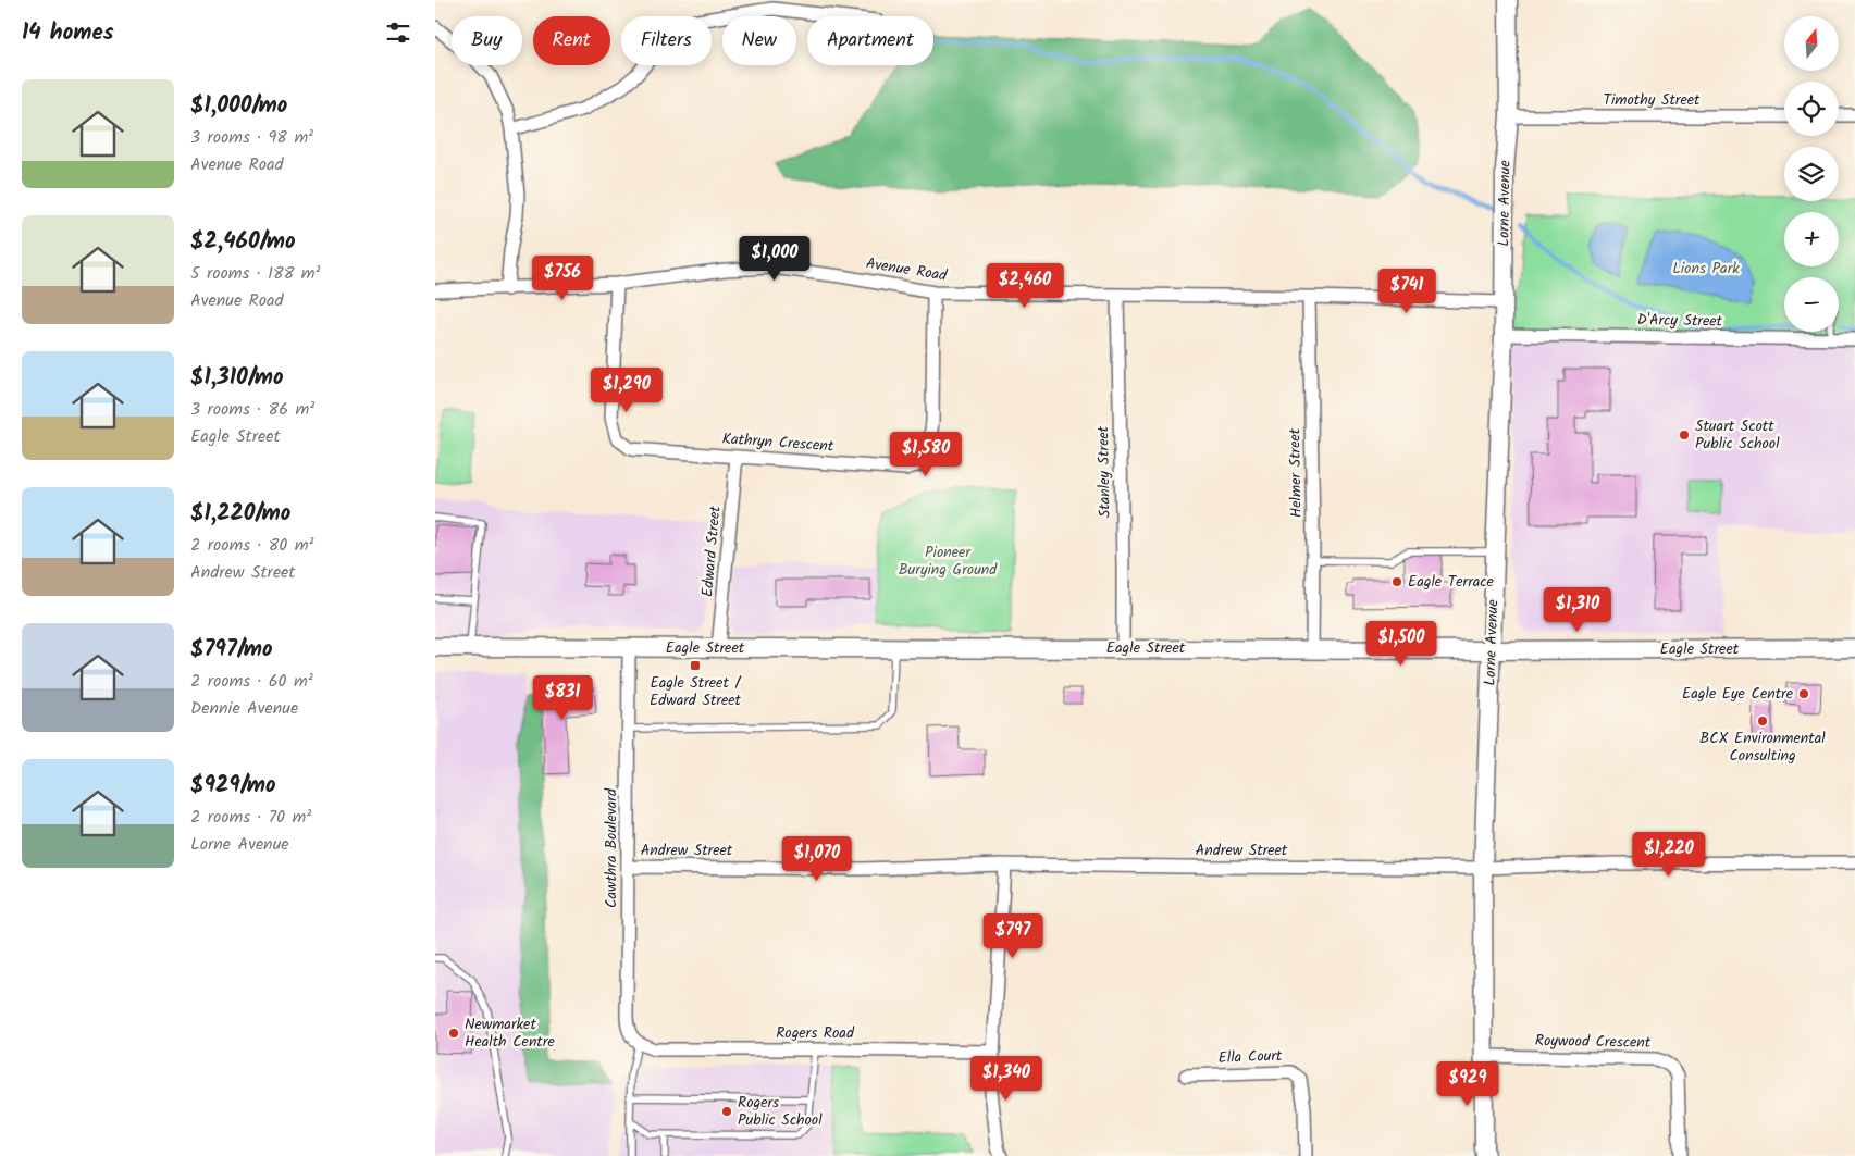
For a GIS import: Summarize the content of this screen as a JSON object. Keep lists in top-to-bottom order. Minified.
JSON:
{"streets":{"main road":["Lorne Avenue","Eagle Street"],"street":["Timothy Street","Avenue Road","D'Arcy Street","Kathryn Crescent","Stanley Street","Helmer Street","Edward Street","Cawthra Boulevard","Andrew Street","Rogers Road","Roywood Crescent","Ella Court"]},"crossings":[["Timothy Street","Lorne Avenue"],["Lorne Avenue","Avenue Road"],["Lorne Avenue","D'Arcy Street"],["Lorne Avenue","Eagle Street"],["Lorne Avenue","Andrew Street"],["Lorne Avenue","Roywood Crescent"],["Avenue Road","Kathryn Crescent"],["Avenue Road","Stanley Street"],["Avenue Road","Helmer Street"],["Kathryn Crescent","Edward Street"],["Stanley Street","Eagle Street"],["Helmer Street","Eagle Street"],["Edward Street","Eagle Street"],["Eagle Street","Cawthra Boulevard"],["Cawthra Boulevard","Andrew Street"],["Cawthra Boulevard","Rogers Road"]],"parks":["Lions Park","Pioneer Burying Ground"],"places":{"other":["Stuart Scott Public School","Eagle Terrace","Eagle Eye Centre","BCX Environmental Consulting","Newmarket Health Centre","Rogers Public School"],"transit":["Eagle Street / Edward Street"]},"north":"top","page":{"heading":"14 homes","map_buttons":["+","−"],"chip":["Buy","Rent","Filters","New","Apartment"],"list":[{"name":"$1,000/mo","note":"3 rooms · 98 m² · Avenue Road"},{"name":"$2,460/mo","note":"5 rooms · 188 m² · Avenue Road"},{"name":"$1,310/mo","note":"3 rooms · 86 m² · Eagle Street"},{"name":"$1,220/mo","note":"2 rooms · 80 m² · Andrew Street"},{"name":"$797/mo","note":"2 rooms · 60 m² · Dennie Avenue"},{"name":"$929/mo","note":"2 rooms · 70 m² · Lorne Avenue"}],"price":["$1,000","$756","$2,460","$741","$1,290","$1,580","$1,310","$1,500","$831","$1,220","$1,070","$797","$1,340","$929"]}}
